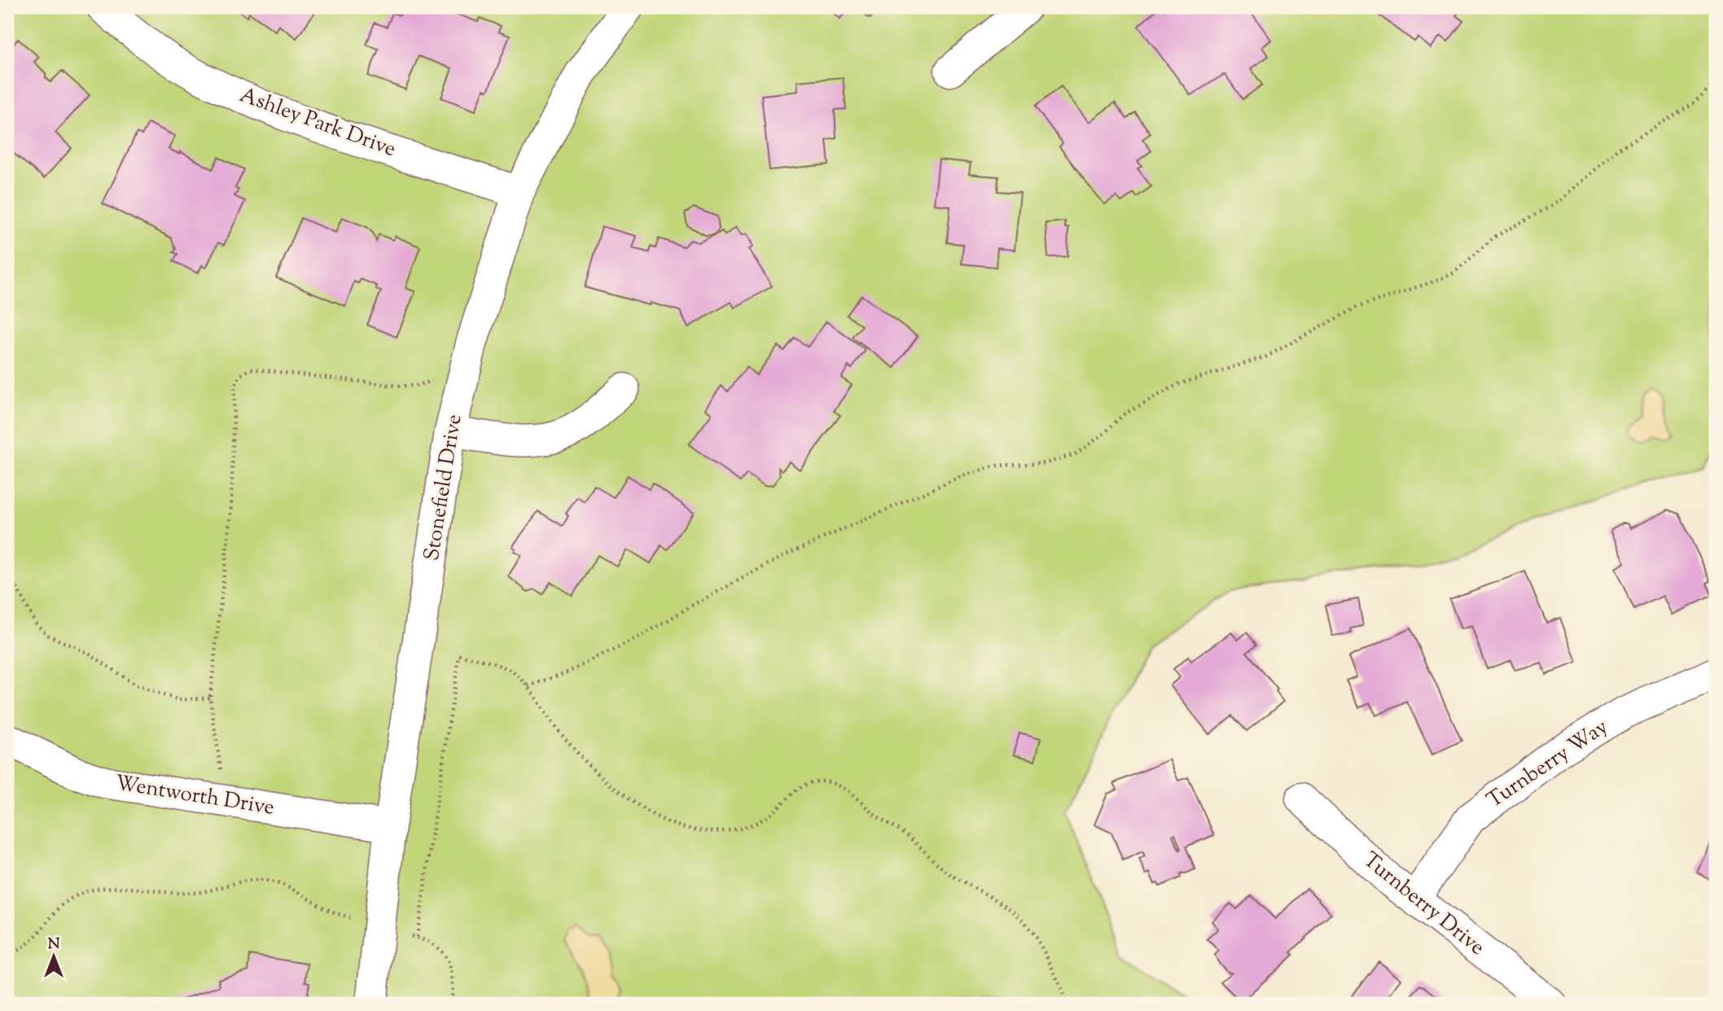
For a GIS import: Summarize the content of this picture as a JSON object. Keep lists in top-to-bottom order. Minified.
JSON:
{"streets":{"street":["Ashley Park Drive","Stonefield Drive","Turnberry Way","Wentworth Drive","Turnberry Drive"]},"crossings":[["Ashley Park Drive","Stonefield Drive"],["Stonefield Drive","Wentworth Drive"],["Turnberry Way","Turnberry Drive"]],"north":"top"}
